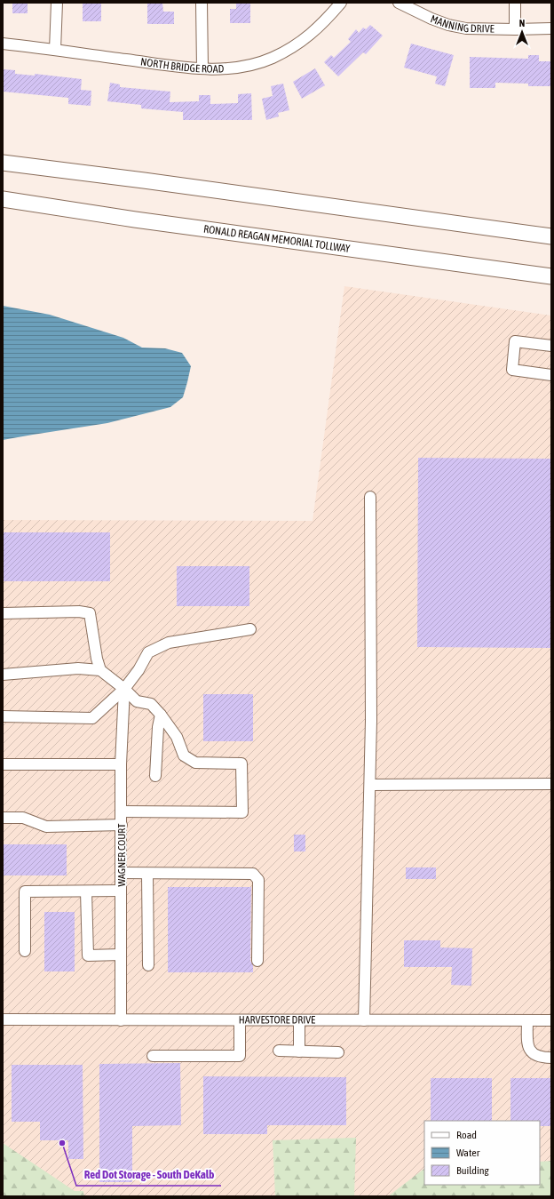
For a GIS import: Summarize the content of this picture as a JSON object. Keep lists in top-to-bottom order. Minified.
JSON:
{"streets":{"highway":["RONALD REAGAN MEMORIAL TOLLWAY"],"street":["MANNING DRIVE","NORTH BRIDGE ROAD","WAGNER COURT","HARVESTORE DRIVE"]},"crossings":[["WAGNER COURT","HARVESTORE DRIVE"]],"places":["Red Dot Storage - South DeKalb"],"legend":["Road","Water","Building"],"north":"top"}
